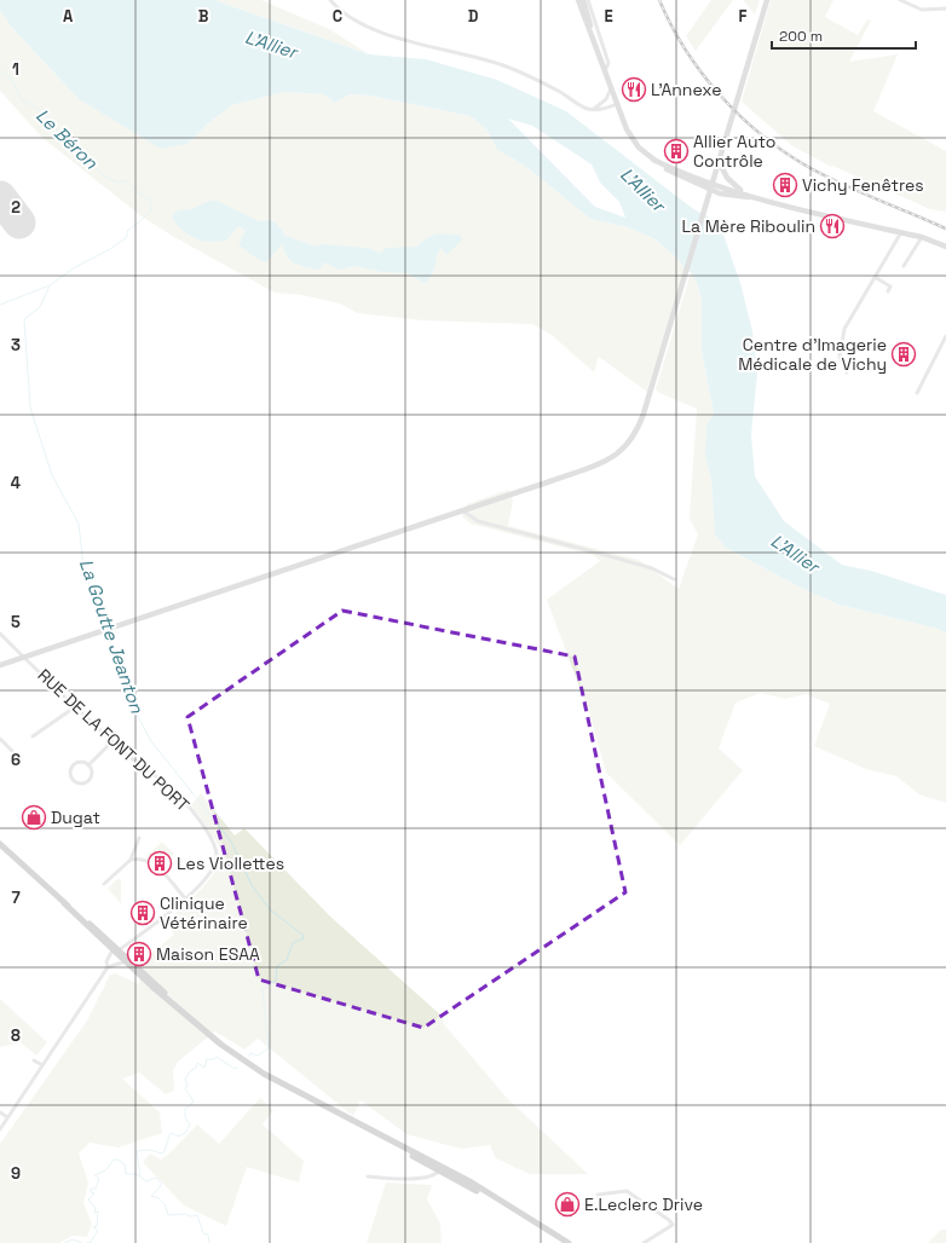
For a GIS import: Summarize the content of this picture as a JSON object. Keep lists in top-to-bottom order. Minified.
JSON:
{"streets":{"street":["RUE DE LA FONT DU PORT"]},"water":["L'Allier","Le Béron","La Goutte Jeanton"],"places":{"restaurant":["L'Annexe","La Mère Riboulin"],"building":["Allier Auto Contrôle","Vichy Fenêtres","Centre d'Imagerie Médicale de Vichy","Les Viollettes","Clinique Vétérinaire","Maison ESAA"],"shop":["Dugat","E.Leclerc Drive"]},"scale_bar":"200 m","grid":{"columns":["A","B","C","D","E","F"],"rows":["1","2","3","4","5","6","7","8","9"]}}
